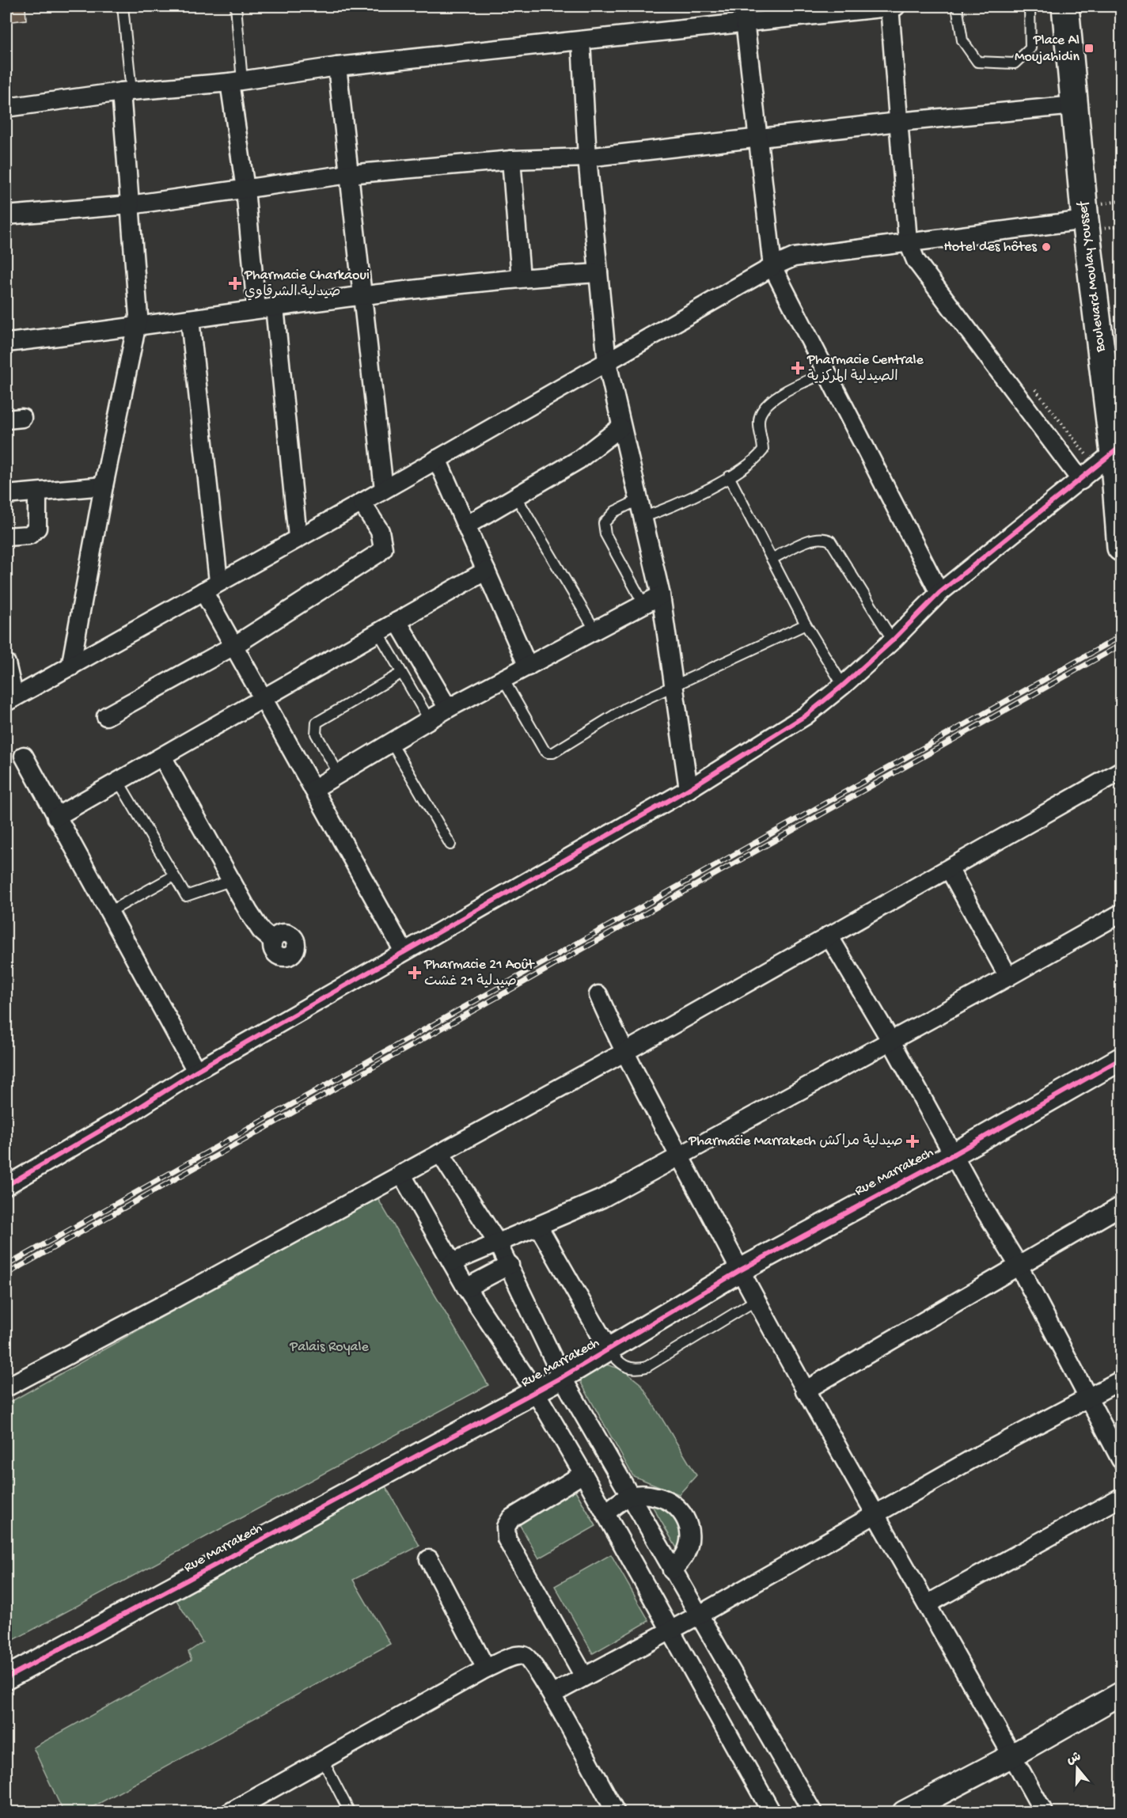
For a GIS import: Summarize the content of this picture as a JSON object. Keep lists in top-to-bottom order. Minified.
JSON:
{"streets":{"main road":["Boulevard Moulay Youssef"],"street":["Rue Marrakech"]},"parks":["Palais Royale"],"places":{"transit":["Place Al Moujahidin"],"other":["Hotel des hôtes"],"health":["Pharmacie Charkaoui صيدلية الشرقاوي","Pharmacie Centrale الصيدلية المركزية","Pharmacie 21 Août صيدلية 21 غشت","Pharmacie Marrakech صيدلية مراكش"]},"north":"top"}
